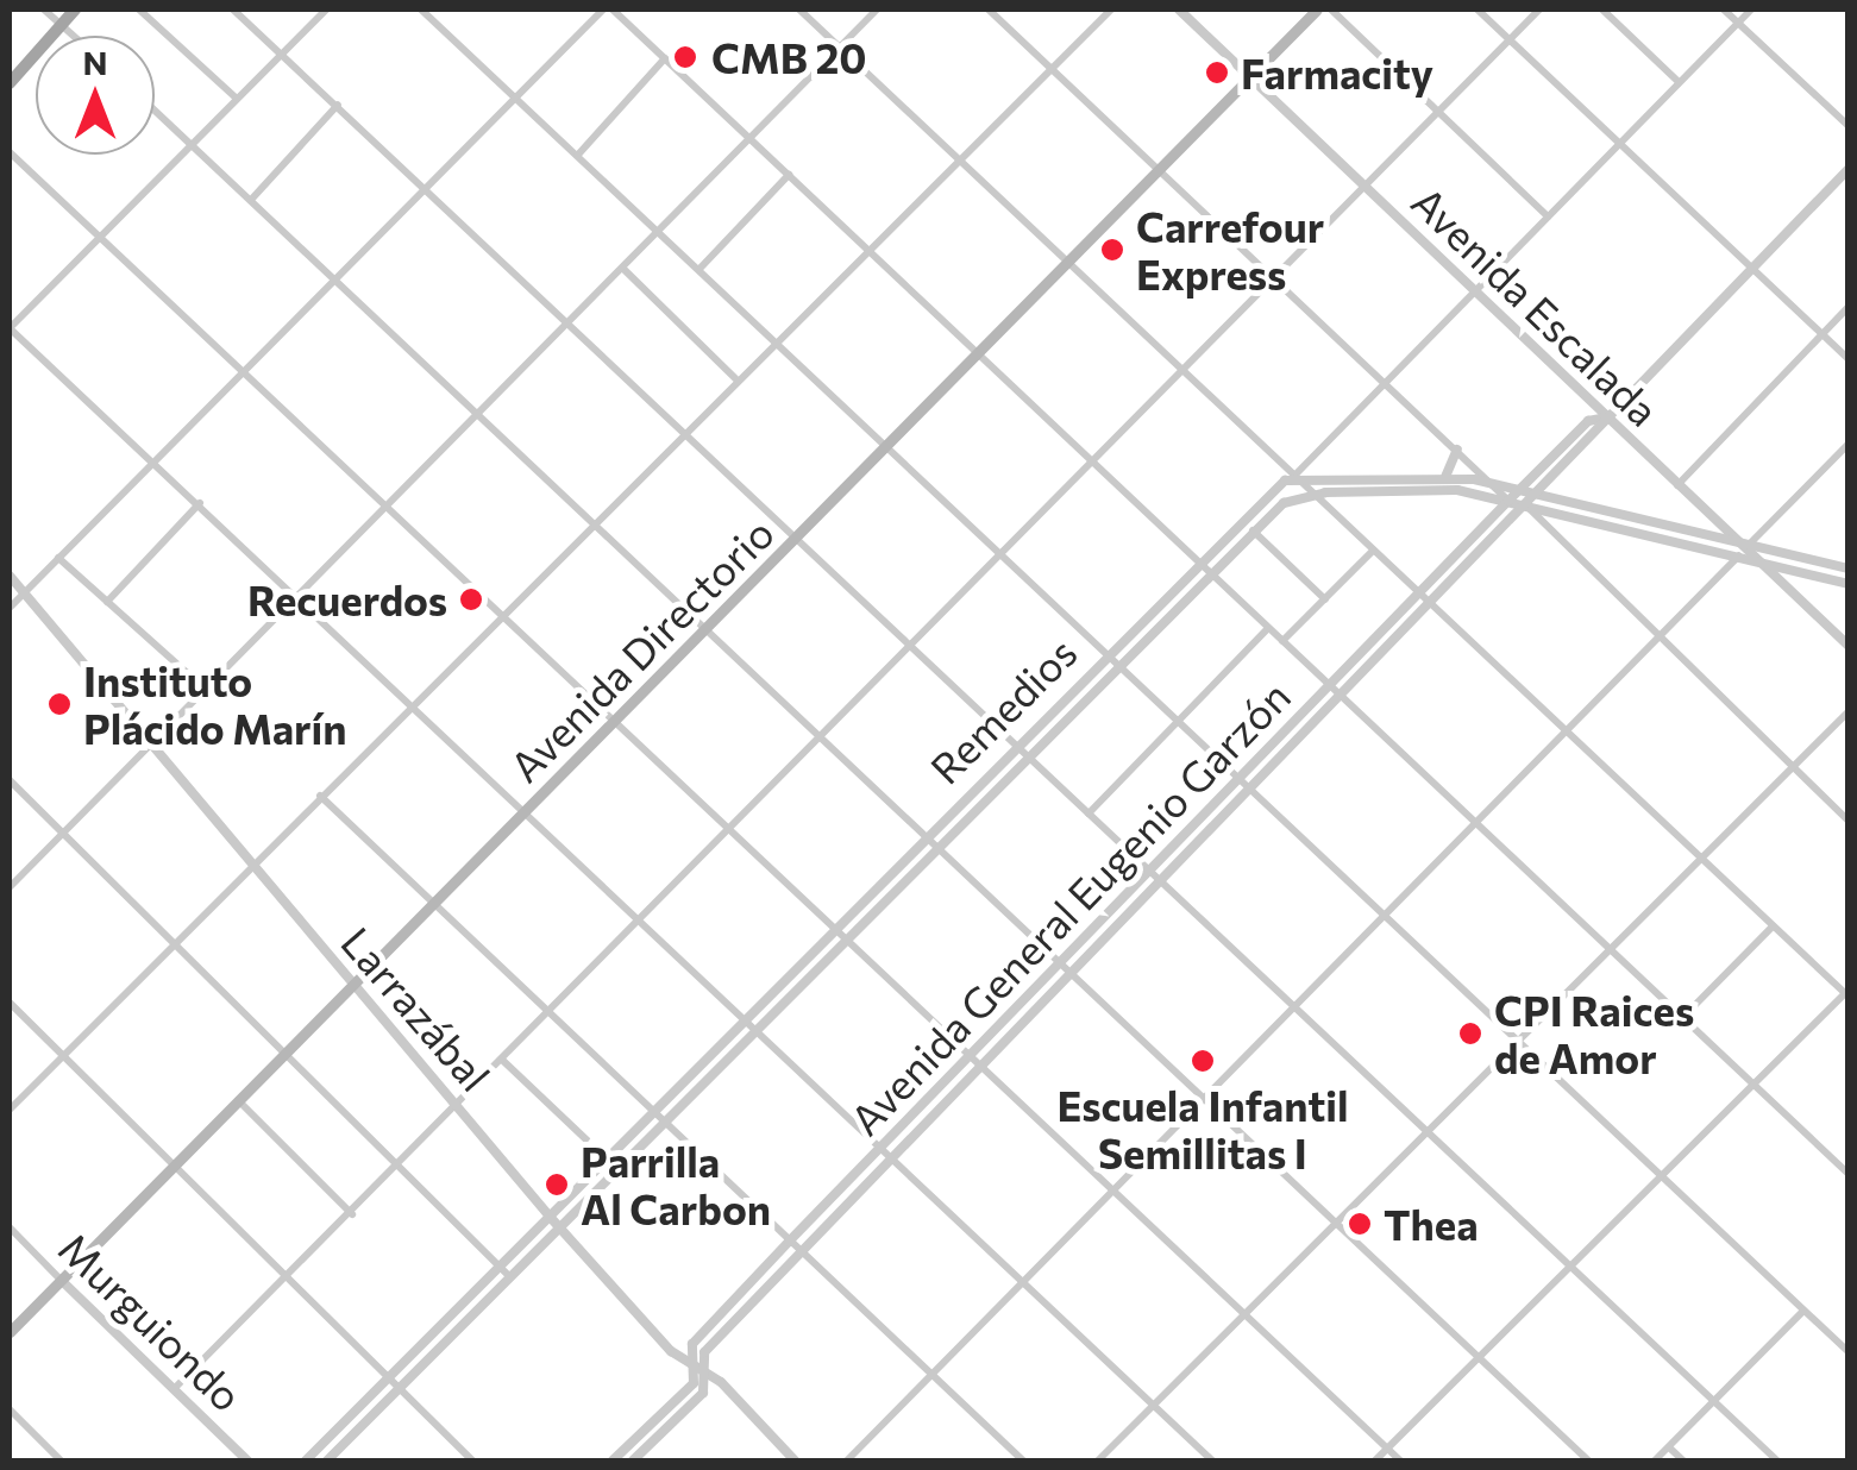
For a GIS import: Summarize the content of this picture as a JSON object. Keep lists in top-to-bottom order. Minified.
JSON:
{"streets":{"main road":["Avenida Directorio"],"street":["Avenida Escalada","Remedios","Avenida General Eugenio Garzón","Larrazábal","Murguiondo"]},"crossings":[["Avenida Escalada","Avenida Directorio"],["Avenida Escalada","Remedios"],["Avenida Escalada","Avenida General Eugenio Garzón"],["Avenida Directorio","Larrazábal"],["Avenida Directorio","Murguiondo"],["Remedios","Larrazábal"],["Avenida General Eugenio Garzón","Larrazábal"]],"places":["CMB 20","Farmacity","Carrefour Express","Recuerdos","Instituto Plácido Marín","CPI Raices de Amor","Escuela Infantil Semillitas I","Parrilla Al Carbon","Thea"],"north":"top"}
